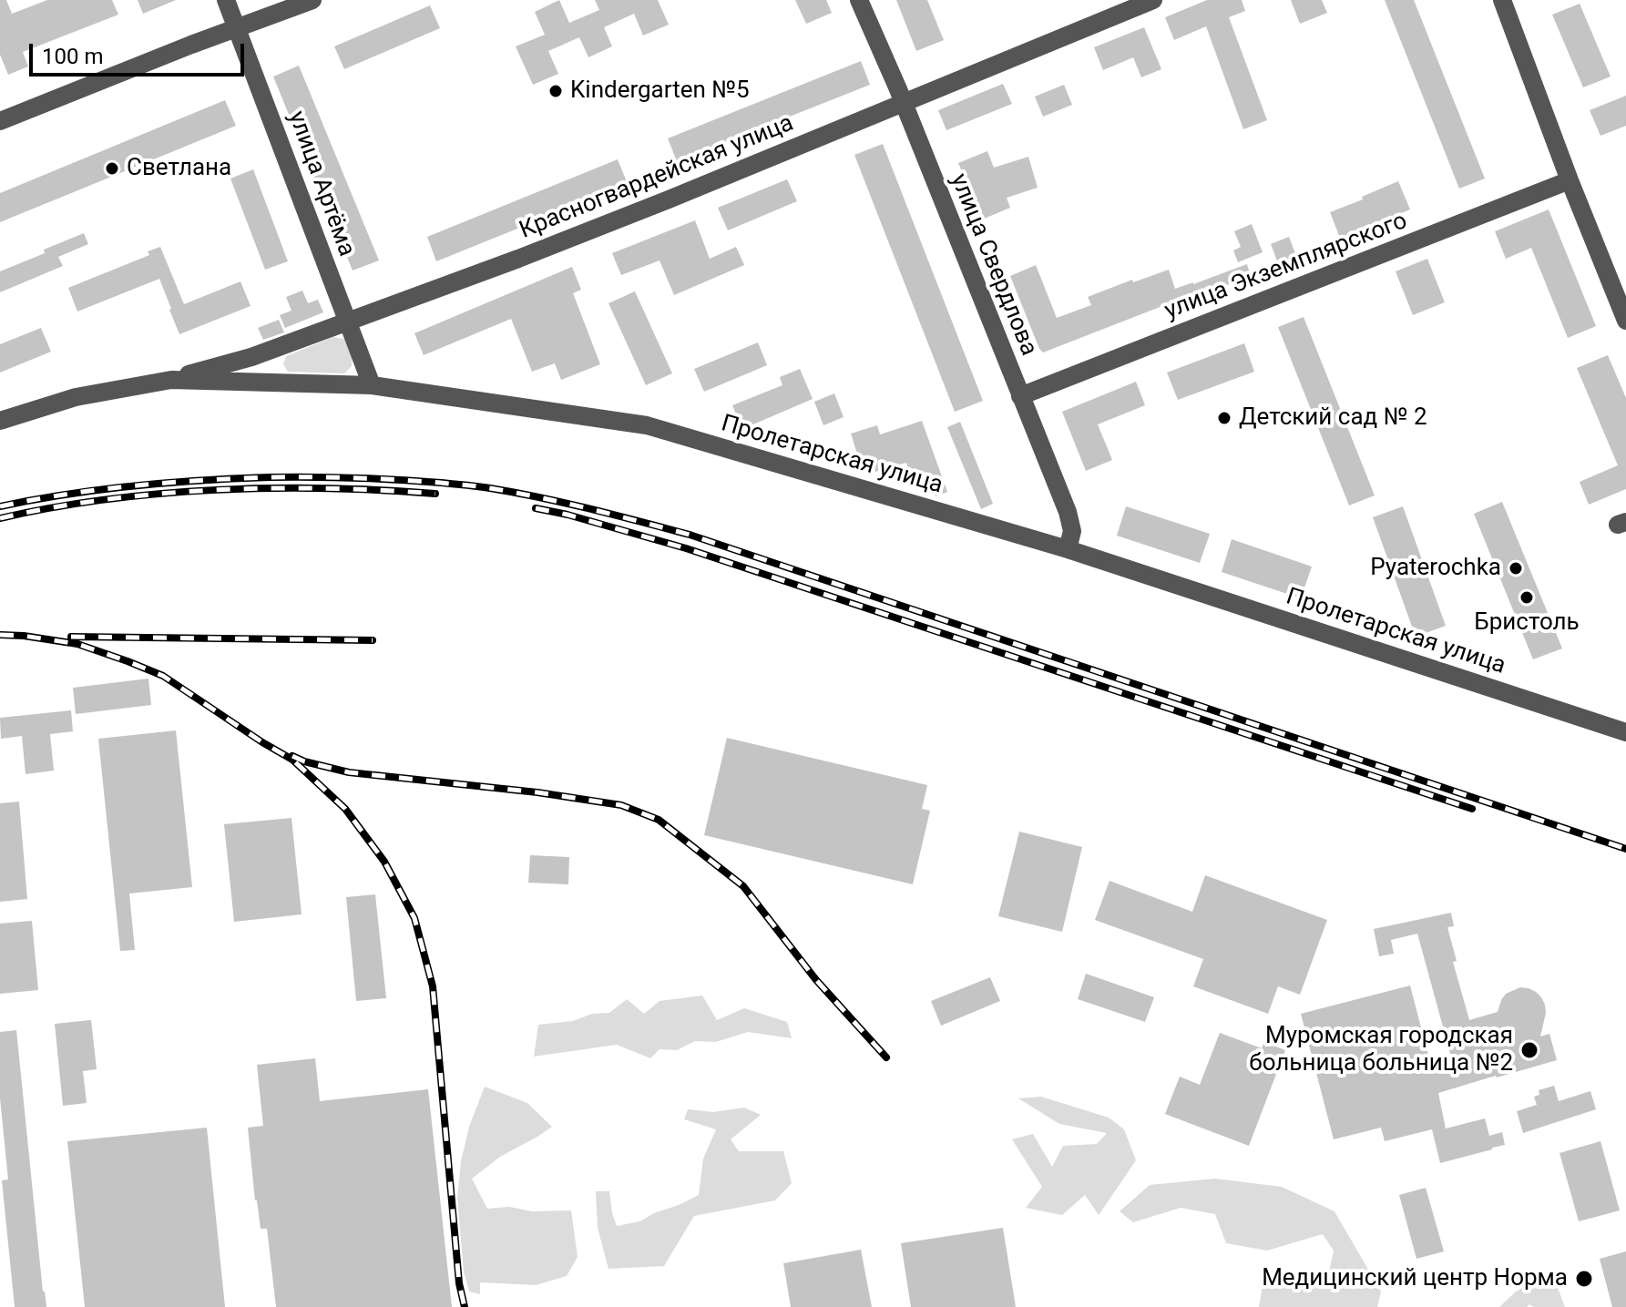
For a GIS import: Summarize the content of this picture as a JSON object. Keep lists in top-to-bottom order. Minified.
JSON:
{"streets":{"street":["Красногвардейская улица","улица Артёма","улица Свердлова","улица Экземплярского","Пролетарская улица"]},"crossings":[["Красногвардейская улица","улица Артёма"],["Красногвардейская улица","улица Свердлова"],["Красногвардейская улица","Пролетарская улица"],["улица Артёма","Пролетарская улица"],["улица Свердлова","улица Экземплярского"],["улица Свердлова","Пролетарская улица"]],"places":["Kindergarten №5","Светлана","Детский сад № 2","Pyaterochka","Бристоль","Муромская городская больница больница №2","Медицинский центр Норма"],"scale_bar":"100 m"}
